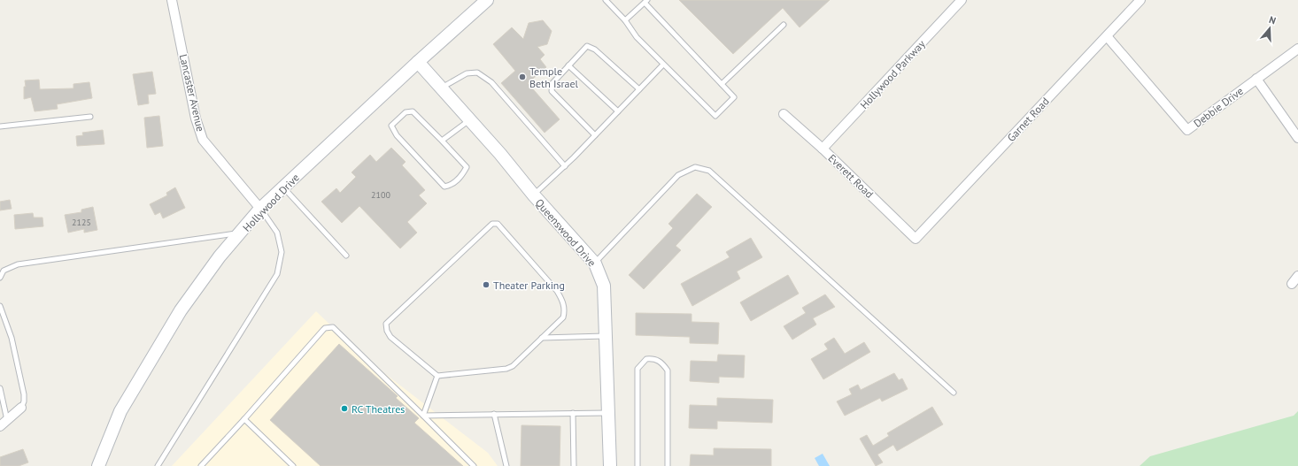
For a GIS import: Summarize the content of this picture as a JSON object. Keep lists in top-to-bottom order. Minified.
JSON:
{"streets":{"main road":["Hollywood Drive","Queenswood Drive"],"street":["Hollywood Parkway","Lancaster Avenue","Debbie Drive","Garnet Road","Everett Road"]},"crossings":[["Hollywood Parkway","Everett Road"],["Lancaster Avenue","Hollywood Drive"],["Debbie Drive","Garnet Road"],["Garnet Road","Everett Road"],["Hollywood Drive","Queenswood Drive"]],"places":["Temple Beth Israel","Theater Parking","RC Theatres"],"house_numbers":["2100","2125"],"north":"top"}
